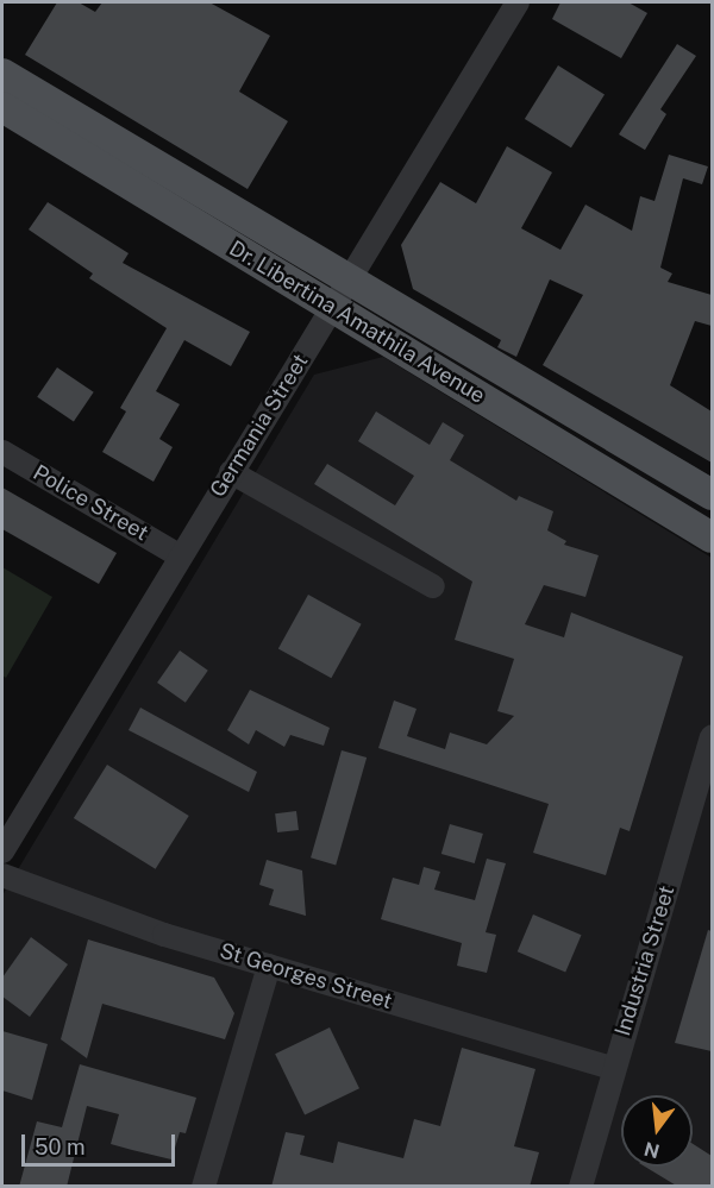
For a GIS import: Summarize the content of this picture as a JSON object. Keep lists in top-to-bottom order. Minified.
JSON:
{"streets":{"main road":["Dr. Libertina Amathila Avenue"],"street":["Germania Street","Police Street","Industria Street","St Georges Street"]},"crossings":[["Dr. Libertina Amathila Avenue","Germania Street"],["Germania Street","Police Street"],["Industria Street","St Georges Street"]],"scale_bar":"50 m","north":"bottom"}
